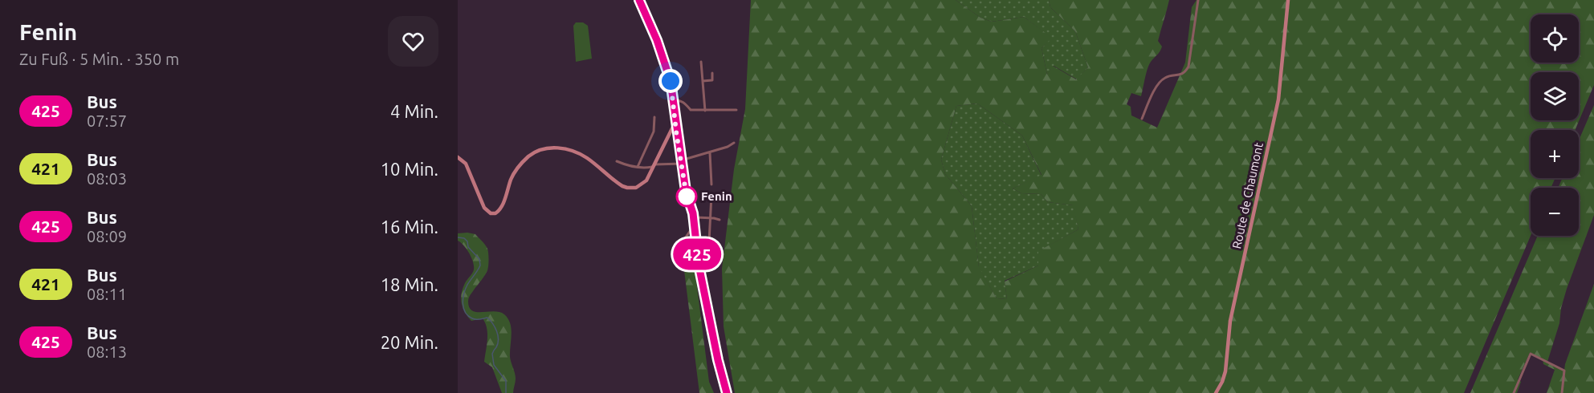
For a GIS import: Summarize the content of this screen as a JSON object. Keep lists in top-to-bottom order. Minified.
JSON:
{"streets":{"street":["Route de Chaumont"]},"places":["Fenin"],"lines":["bus line 425"],"page":{"heading":["Fenin","Zu Fuß · 5 Min. · 350 m"],"on_map":"425","map_buttons":["+","−"],"list":[{"mark":"425","name":"Bus","note":"07:57","value":"4 Min."},{"mark":"421","name":"Bus","note":"08:03","value":"10 Min."},{"mark":"425","name":"Bus","note":"08:09","value":"16 Min."},{"mark":"421","name":"Bus","note":"08:11","value":"18 Min."},{"mark":"425","name":"Bus","note":"08:13","value":"20 Min."}]}}
